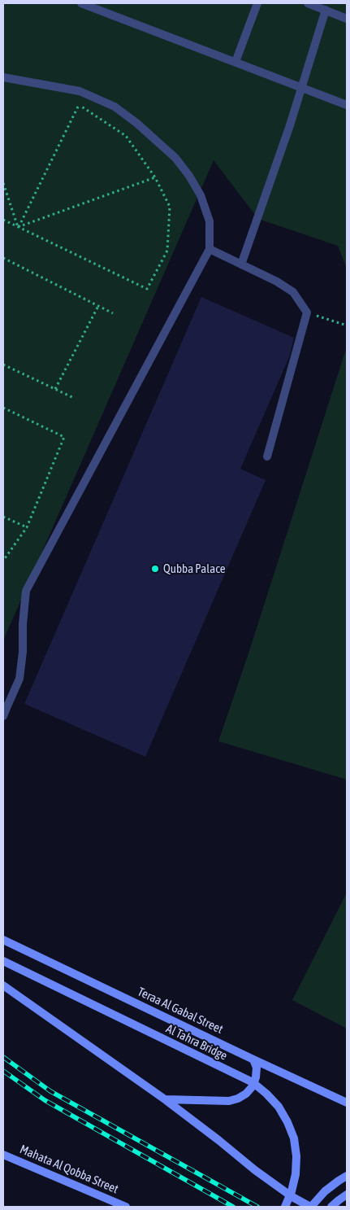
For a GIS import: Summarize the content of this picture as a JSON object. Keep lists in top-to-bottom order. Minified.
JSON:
{"streets":{"main road":["Teraa Al Gabal Street","Al Tahra Bridge","Mahata Al Qobba Street"]},"places":["Qubba Palace"]}
